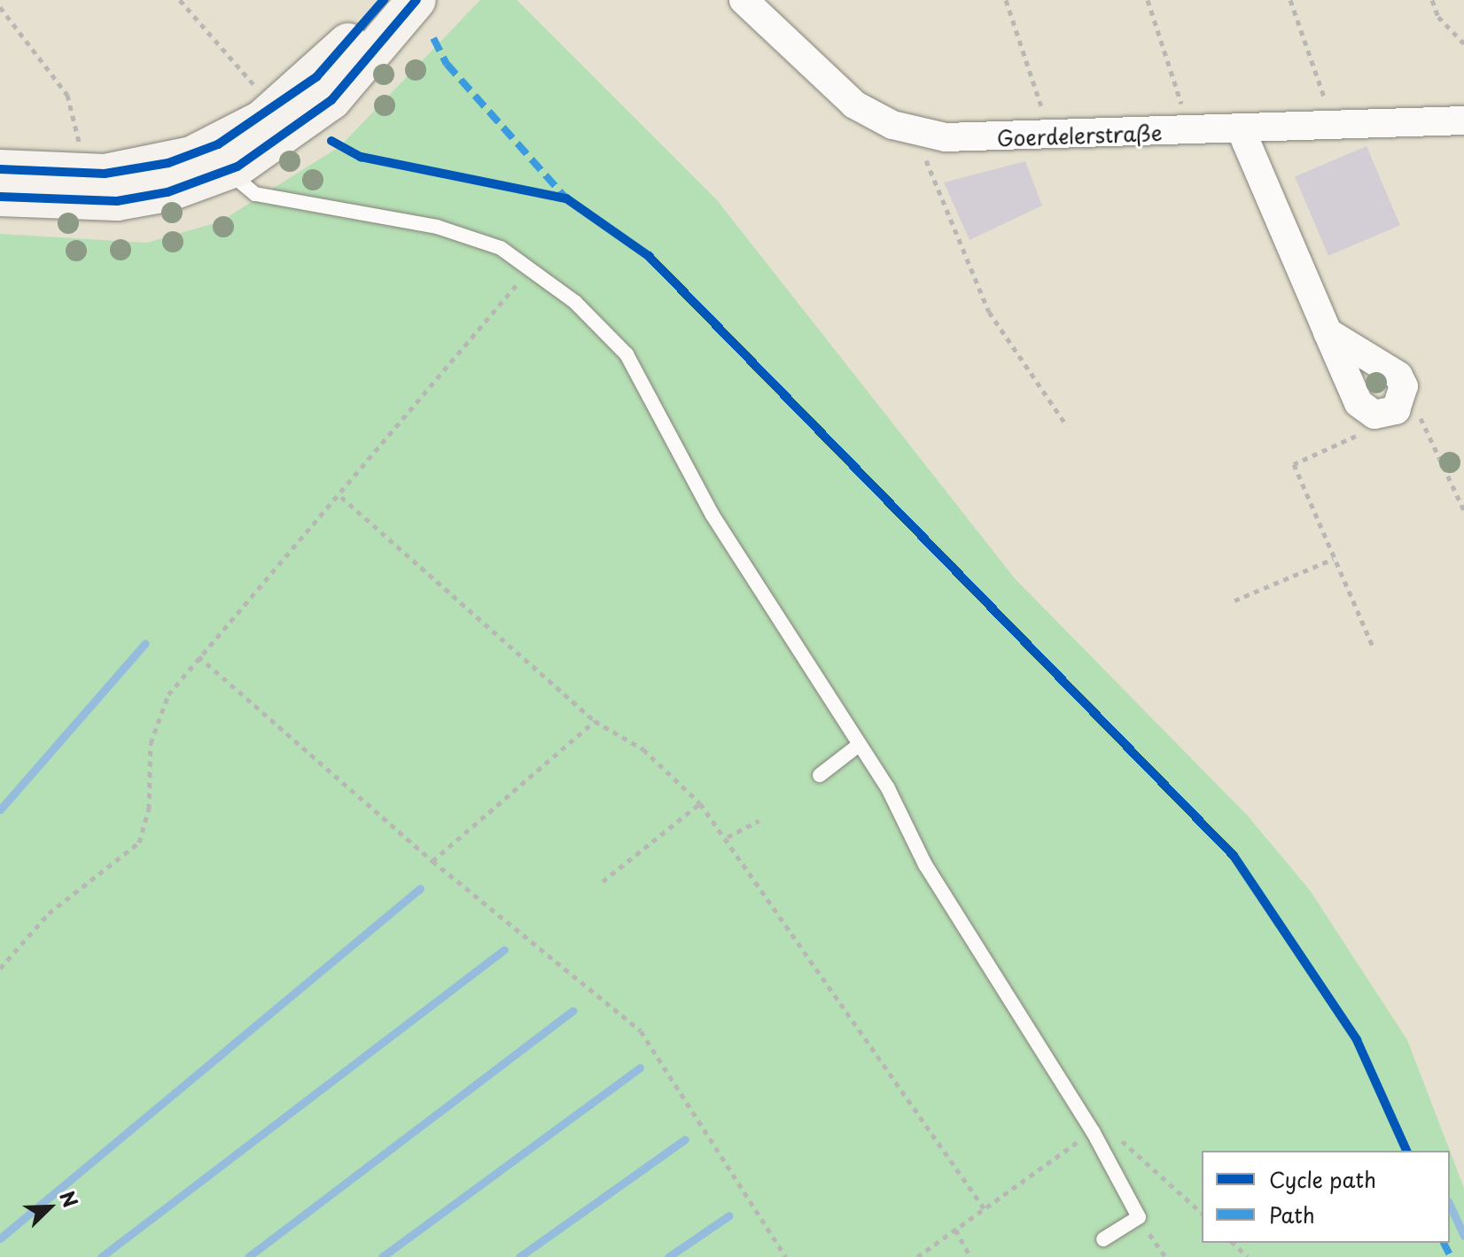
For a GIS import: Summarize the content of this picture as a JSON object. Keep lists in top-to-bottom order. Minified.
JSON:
{"streets":{"street":["Goerdelerstraße"]},"legend":["Cycle path","Path"],"north":"top right"}
